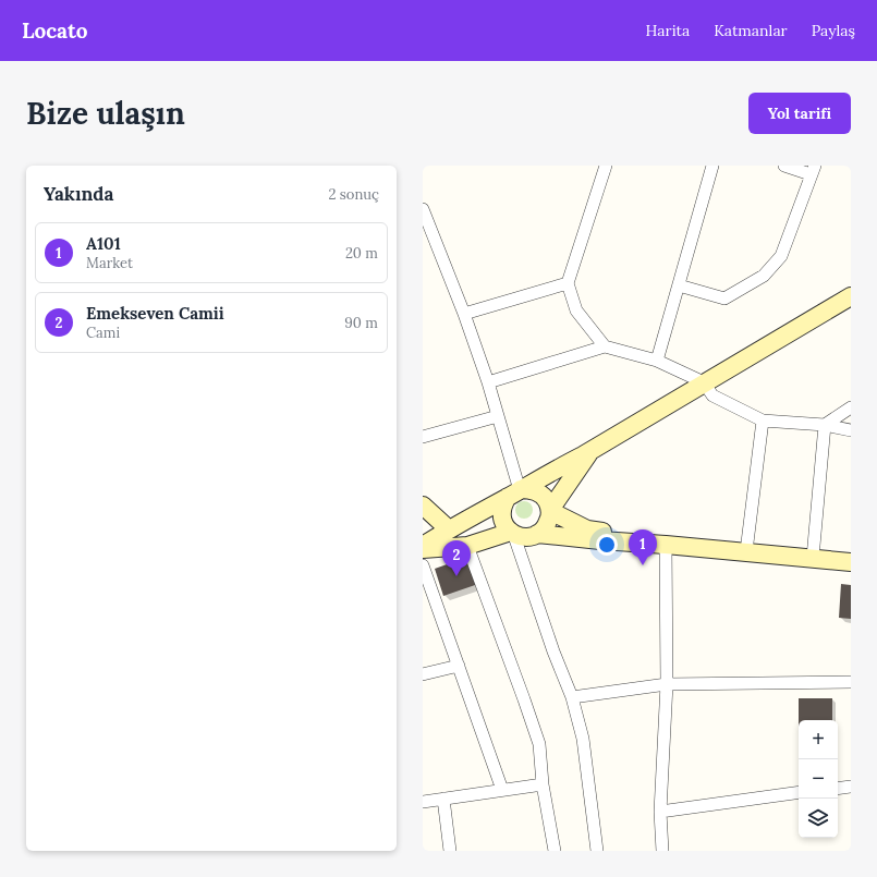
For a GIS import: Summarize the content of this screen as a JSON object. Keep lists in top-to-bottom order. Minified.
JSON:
{"page":{"header":"Locato","nav":["Harita","Katmanlar","Paylaş"],"buttons":"Yol tarifi","title":"Bize ulaşın","heading":["Yakında","2 sonuç"],"list":[{"mark":"1","name":"A101","note":"Market","value":"20 m"},{"mark":"2","name":"Emekseven Camii","note":"Cami","value":"90 m"}],"pins":["1","2"],"map_buttons":["+","−"]}}
